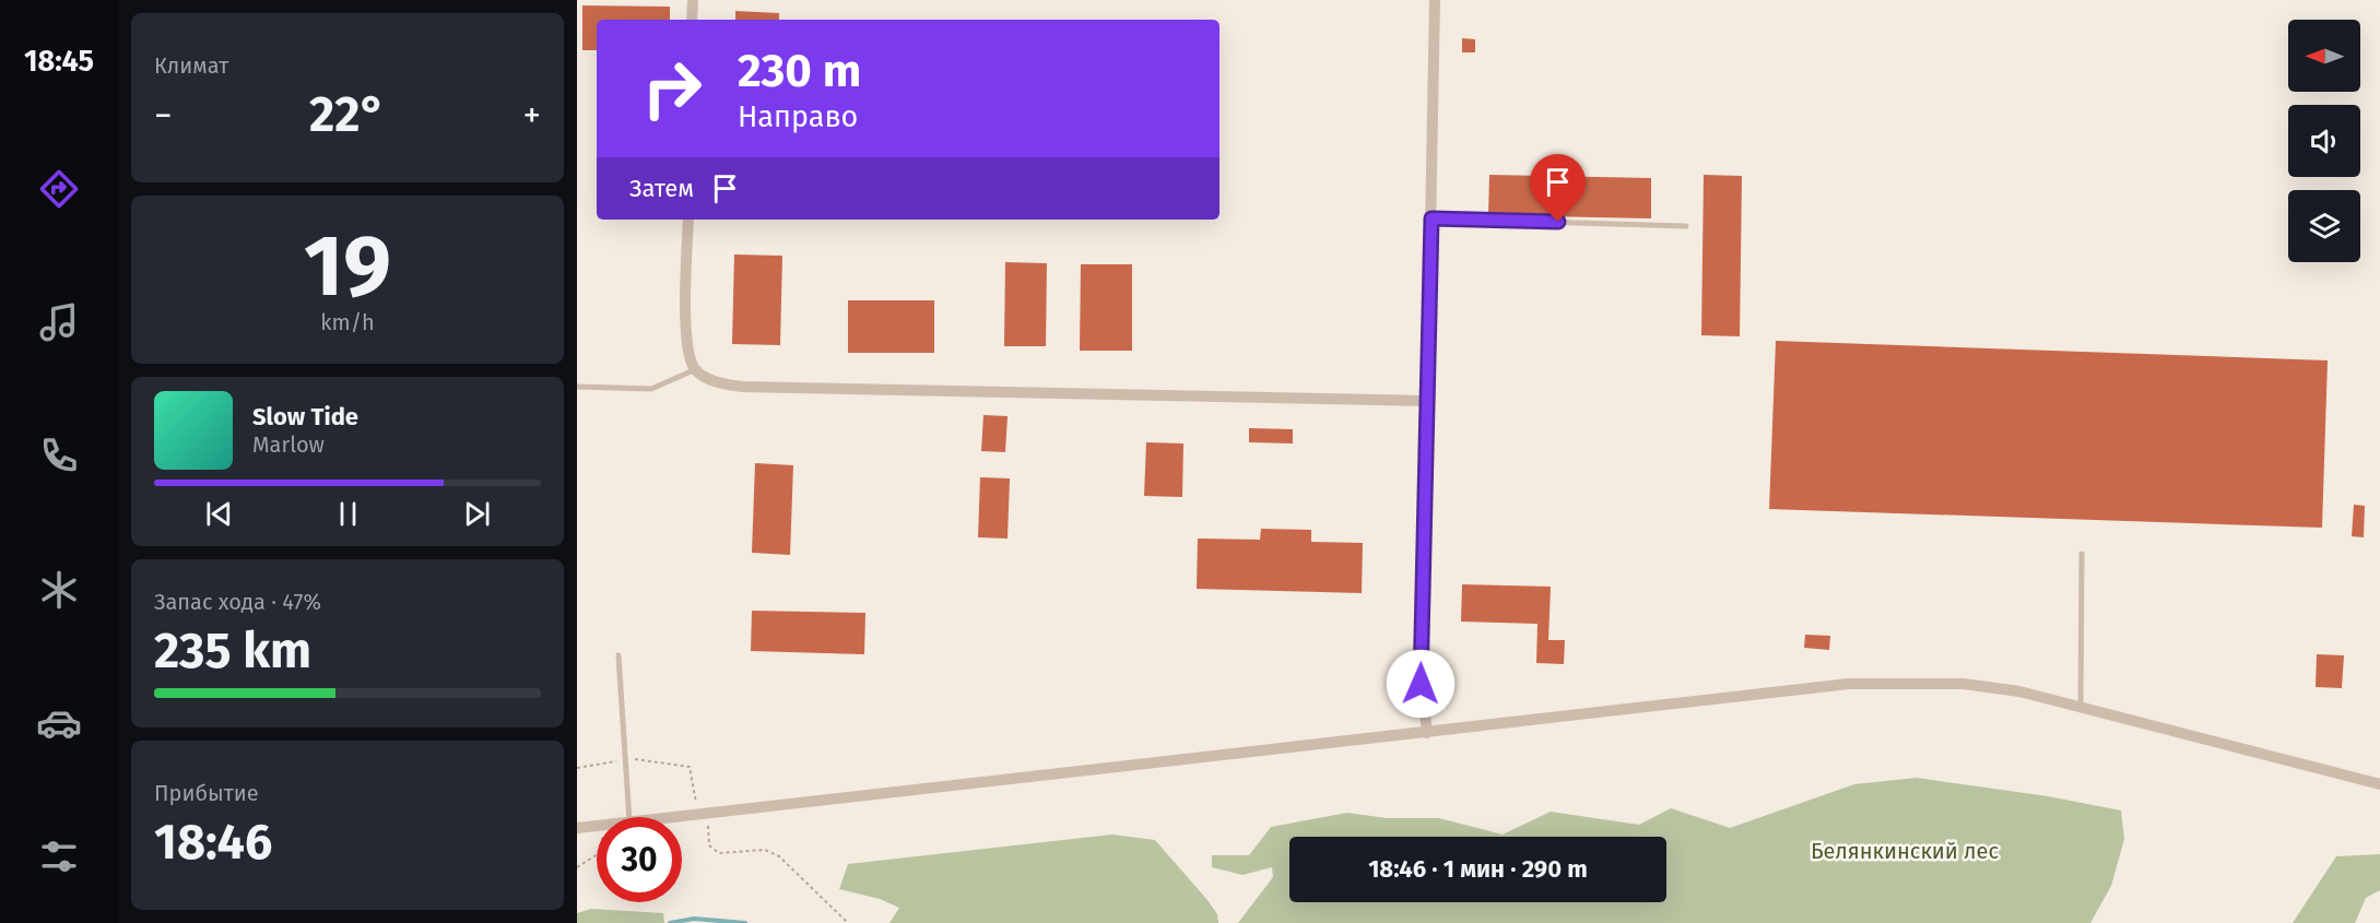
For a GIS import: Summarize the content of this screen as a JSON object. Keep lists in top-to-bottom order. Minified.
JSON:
{"parks":["Белянкинский лес"],"north":"left","page":{"tabs":"18:45","tile":["Климат",["19","km/h"],["Запас хода · 47%","235 km"],["Прибытие","18:46"]],"turn":["230 m","Направо"],"heat":["−","22°","+"],"then":"Затем","song":["Slow Tide","Marlow"],"limit":"30","trip":"18:46 · 1 мин · 290 m"}}
